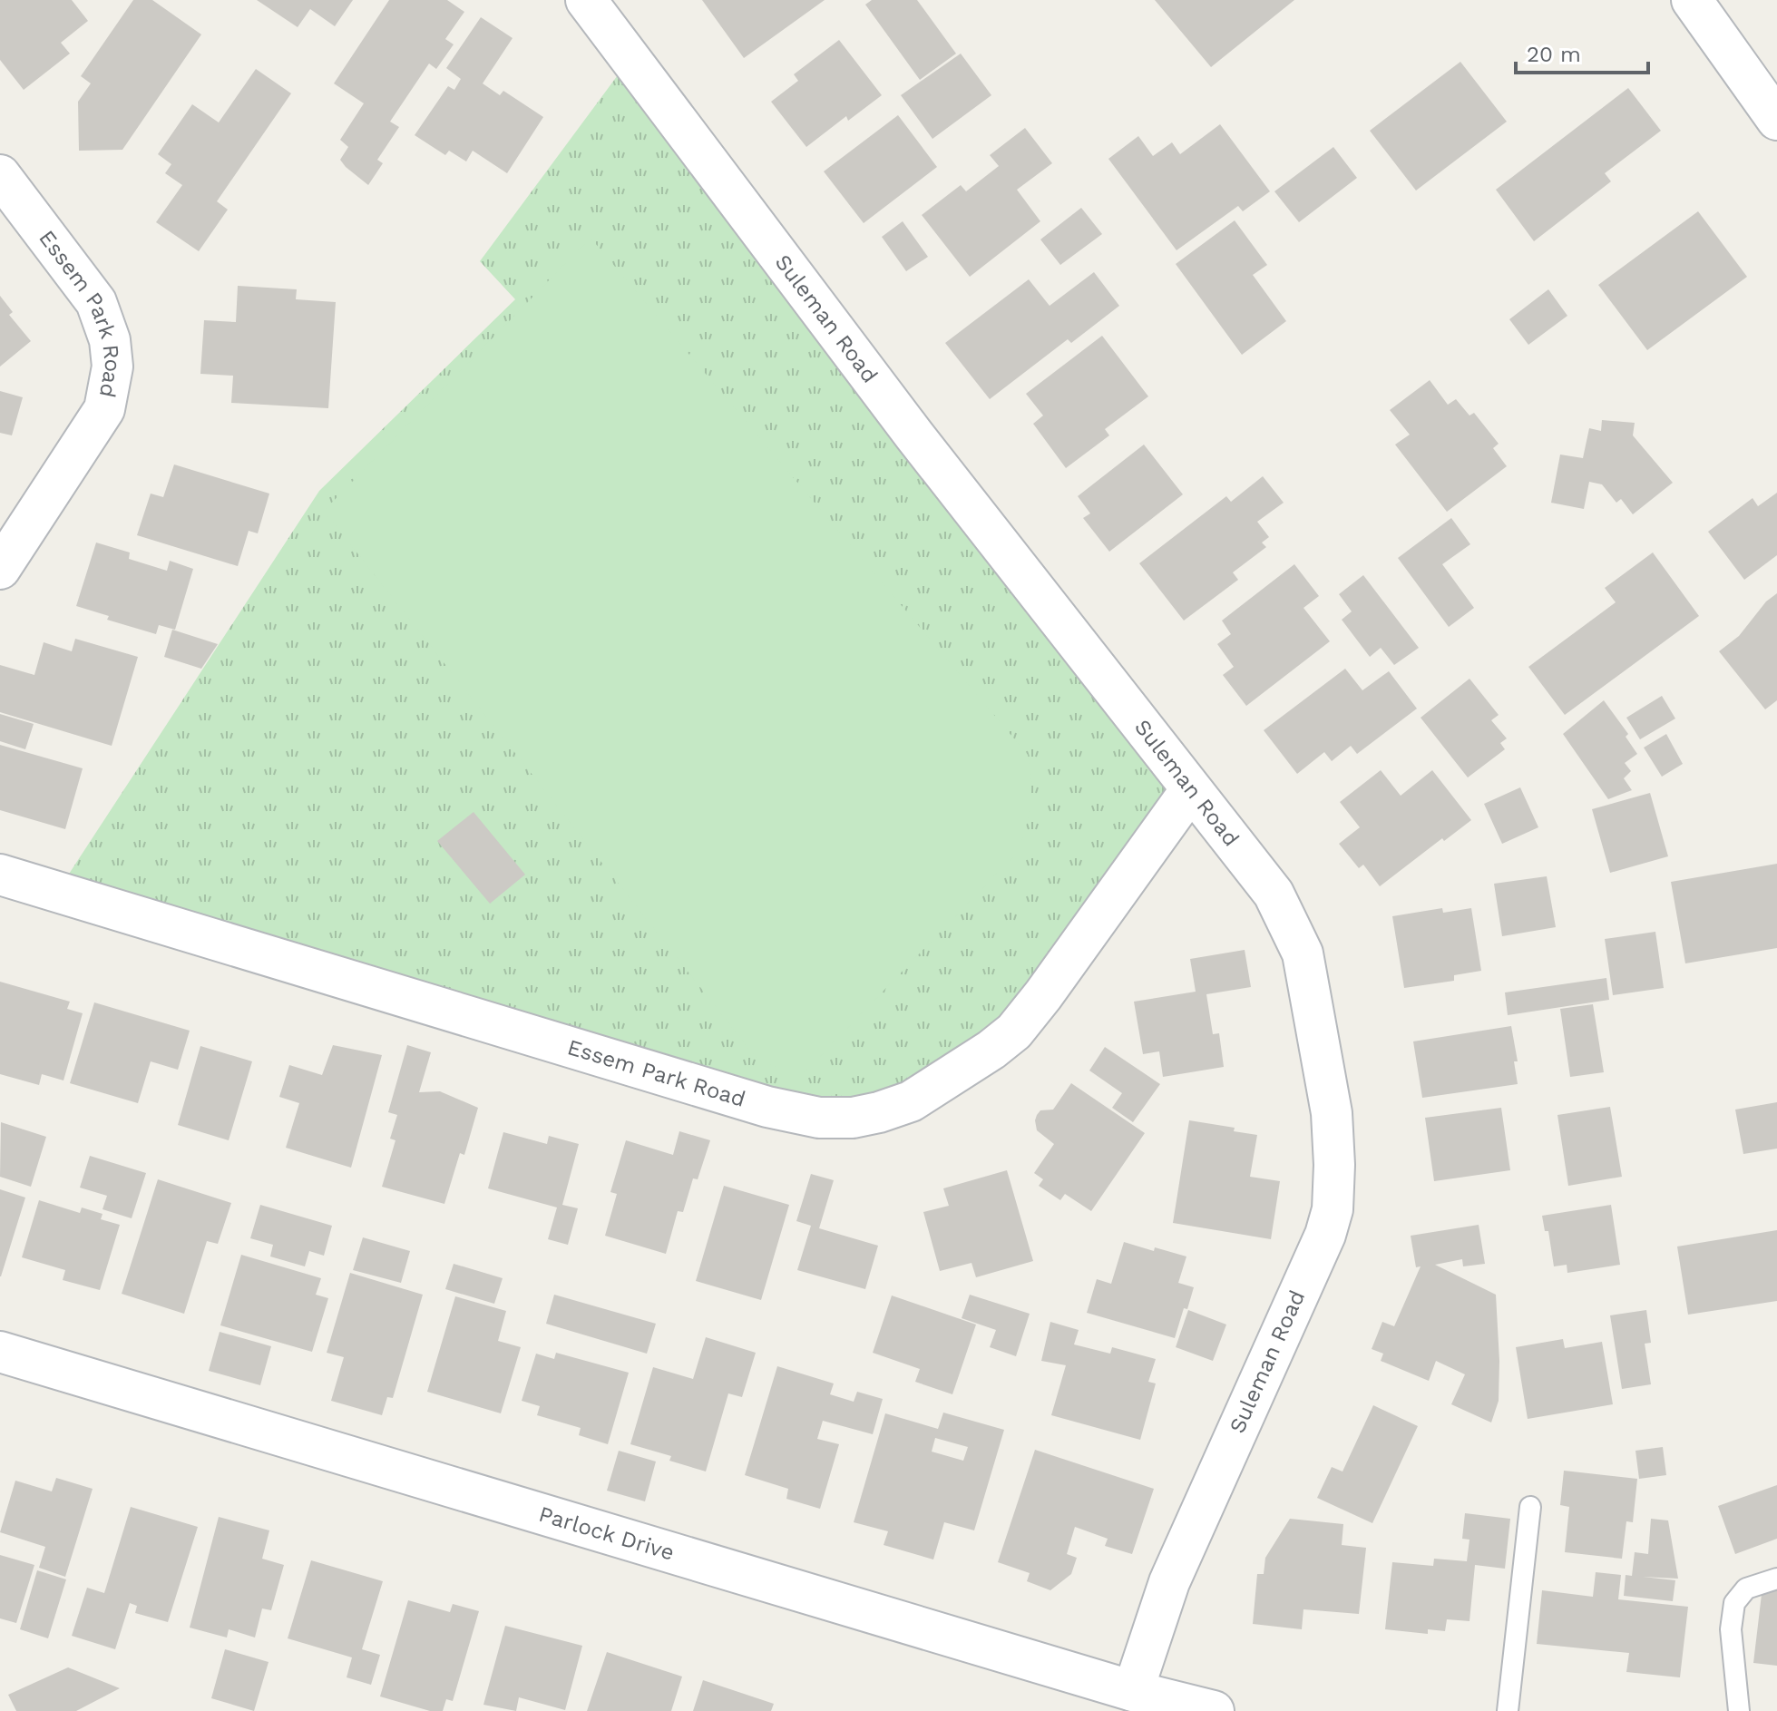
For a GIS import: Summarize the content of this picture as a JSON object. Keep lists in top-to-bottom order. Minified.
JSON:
{"streets":{"street":["Essem Park Road","Suleman Road","Parlock Drive"]},"crossings":[["Essem Park Road","Suleman Road"],["Suleman Road","Parlock Drive"]],"scale_bar":"20 m"}
